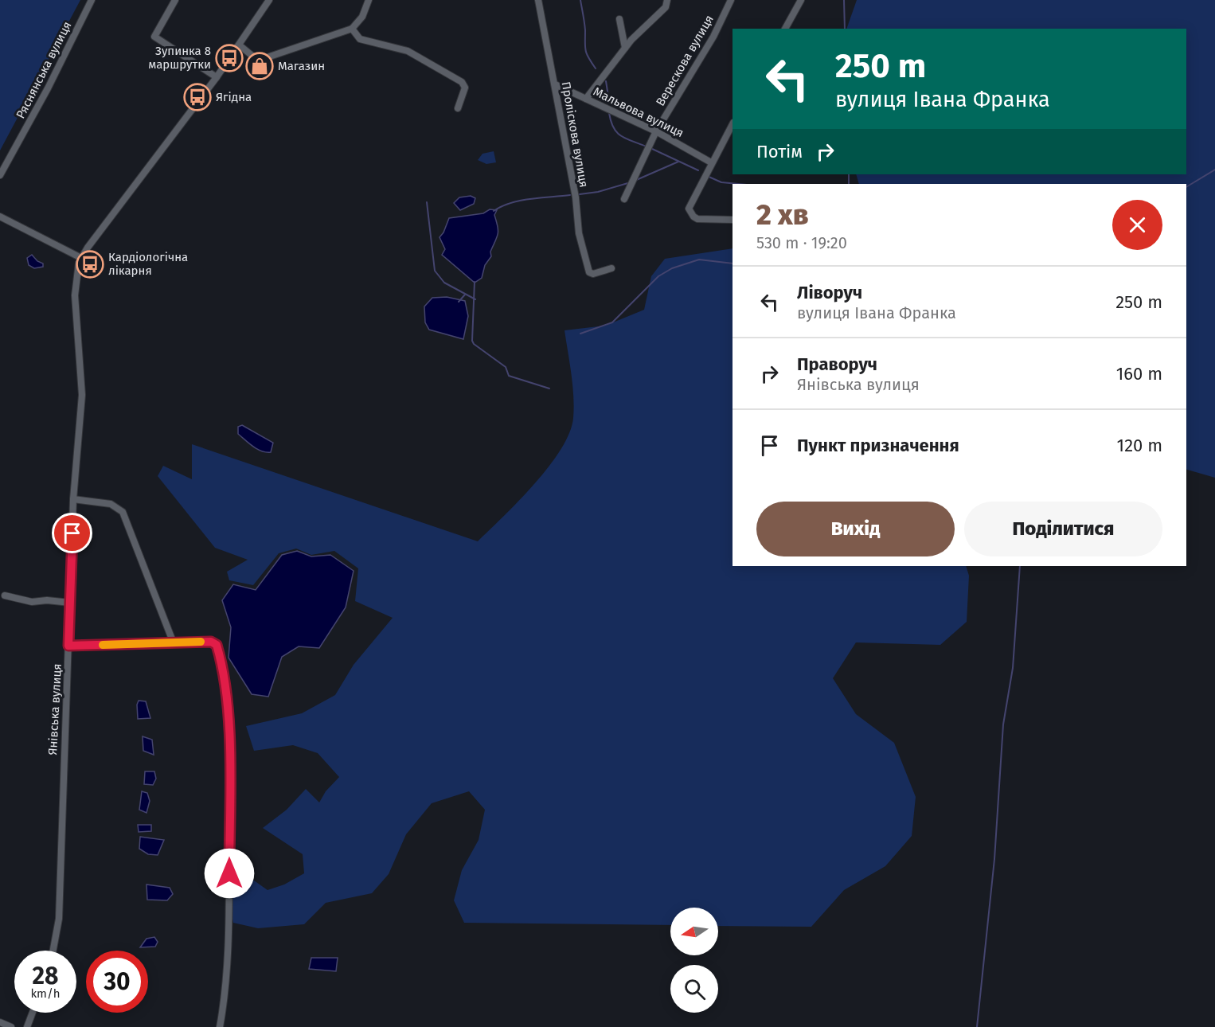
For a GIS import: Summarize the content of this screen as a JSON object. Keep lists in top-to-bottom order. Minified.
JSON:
{"streets":{"street":["Верескова вулиця","Ряснянська вулиця","Мальвова вулиця","Проліскова вулиця","Янівська вулиця"]},"crossings":[["Верескова вулиця","Мальвова вулиця"],["Мальвова вулиця","Проліскова вулиця"]],"places":{"bus stop":["Зупинка 8 маршрутки","Ягідна","Кардіологічна лікарня"],"shop":["Магазин"]},"north":"left","page":{"turn":["250 m","вулиця Івана Франка"],"then":"Потім","heading":["2 хв","530 m · 19:20"],"list":[{"name":"Ліворуч","note":"вулиця Івана Франка","value":"250 m"},{"name":"Праворуч","note":"Янівська вулиця","value":"160 m"},{"name":"Пункт призначення","value":"120 m"}],"buttons":["Вихід","Поділитися"],"speed":"28 km/h","limit":"30"}}
